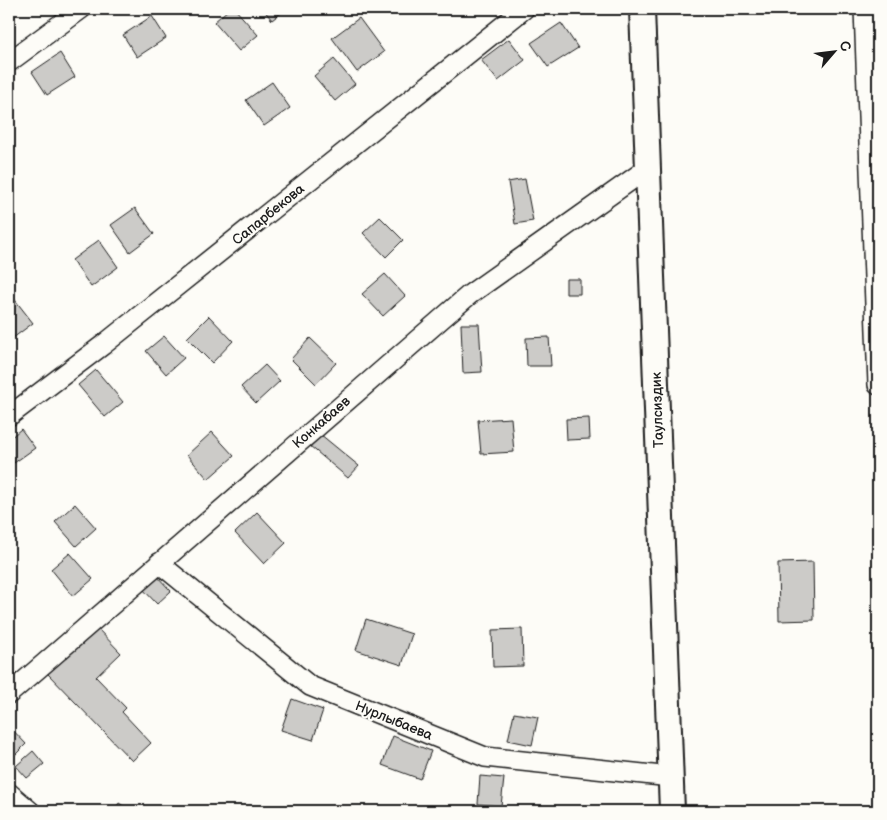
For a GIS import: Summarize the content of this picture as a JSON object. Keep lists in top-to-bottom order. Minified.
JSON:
{"streets":{"main road":["Таулсиздик"],"street":["Сапарбекова","Конкабаев","Нурлыбаева"]},"crossings":[["Таулсиздик","Конкабаев"],["Таулсиздик","Нурлыбаева"],["Конкабаев","Нурлыбаева"]],"north":"top right"}
